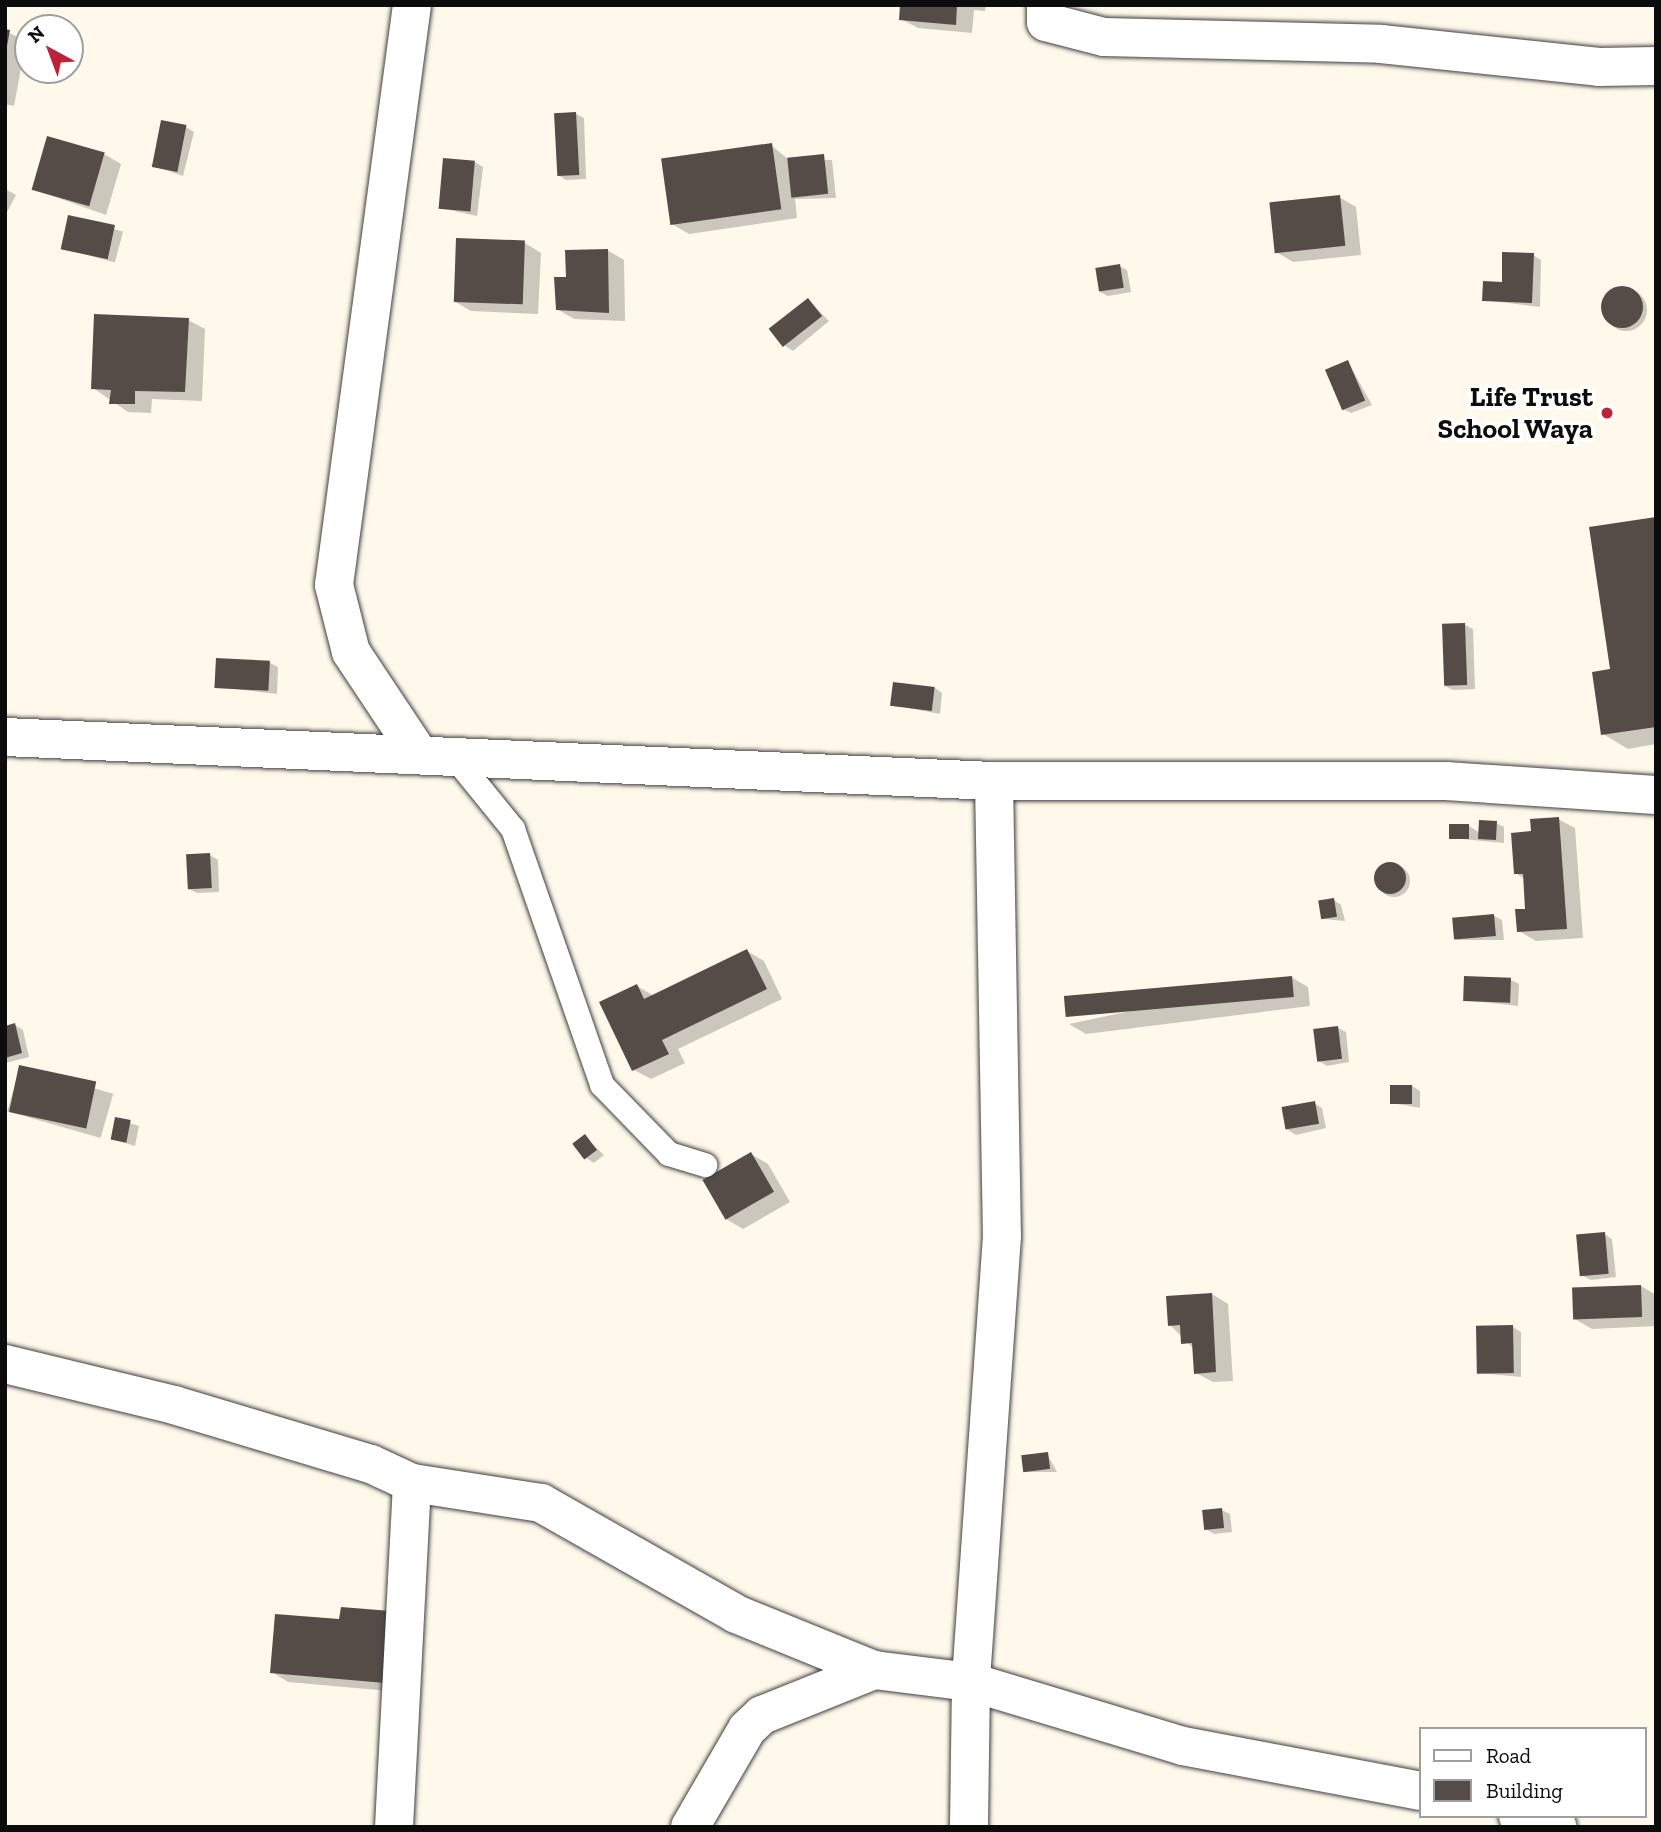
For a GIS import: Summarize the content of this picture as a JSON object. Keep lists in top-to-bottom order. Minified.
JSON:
{"places":["Life Trust School Waya"],"legend":["Road","Building"],"north":"top left"}
